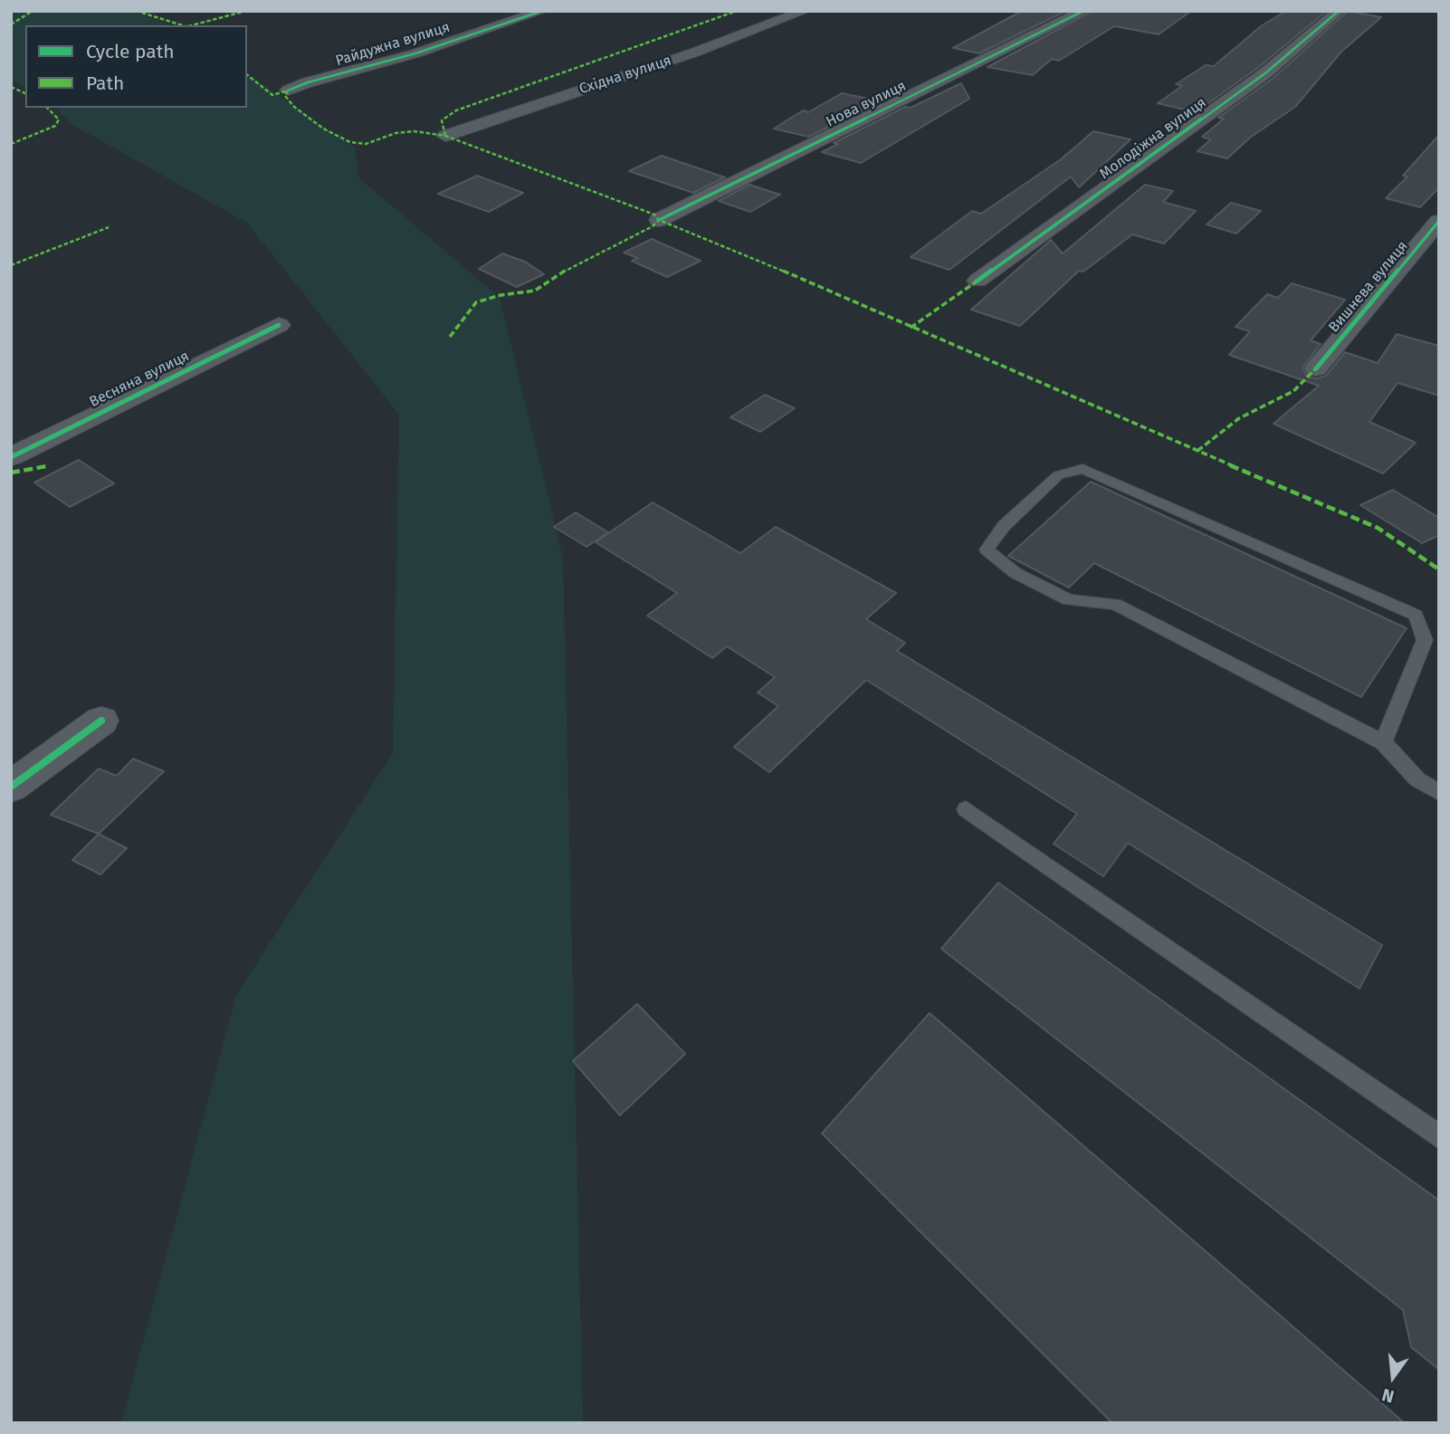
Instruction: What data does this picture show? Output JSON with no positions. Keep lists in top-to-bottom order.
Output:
{
  "streets": {
    "street": [
      "Райдужна вулиця",
      "Східна вулиця",
      "Нова вулиця",
      "Молодіжна вулиця",
      "Вишнева вулиця",
      "Весняна вулиця"
    ]
  },
  "legend": ["Cycle path", "Path"],
  "north": "bottom"
}
